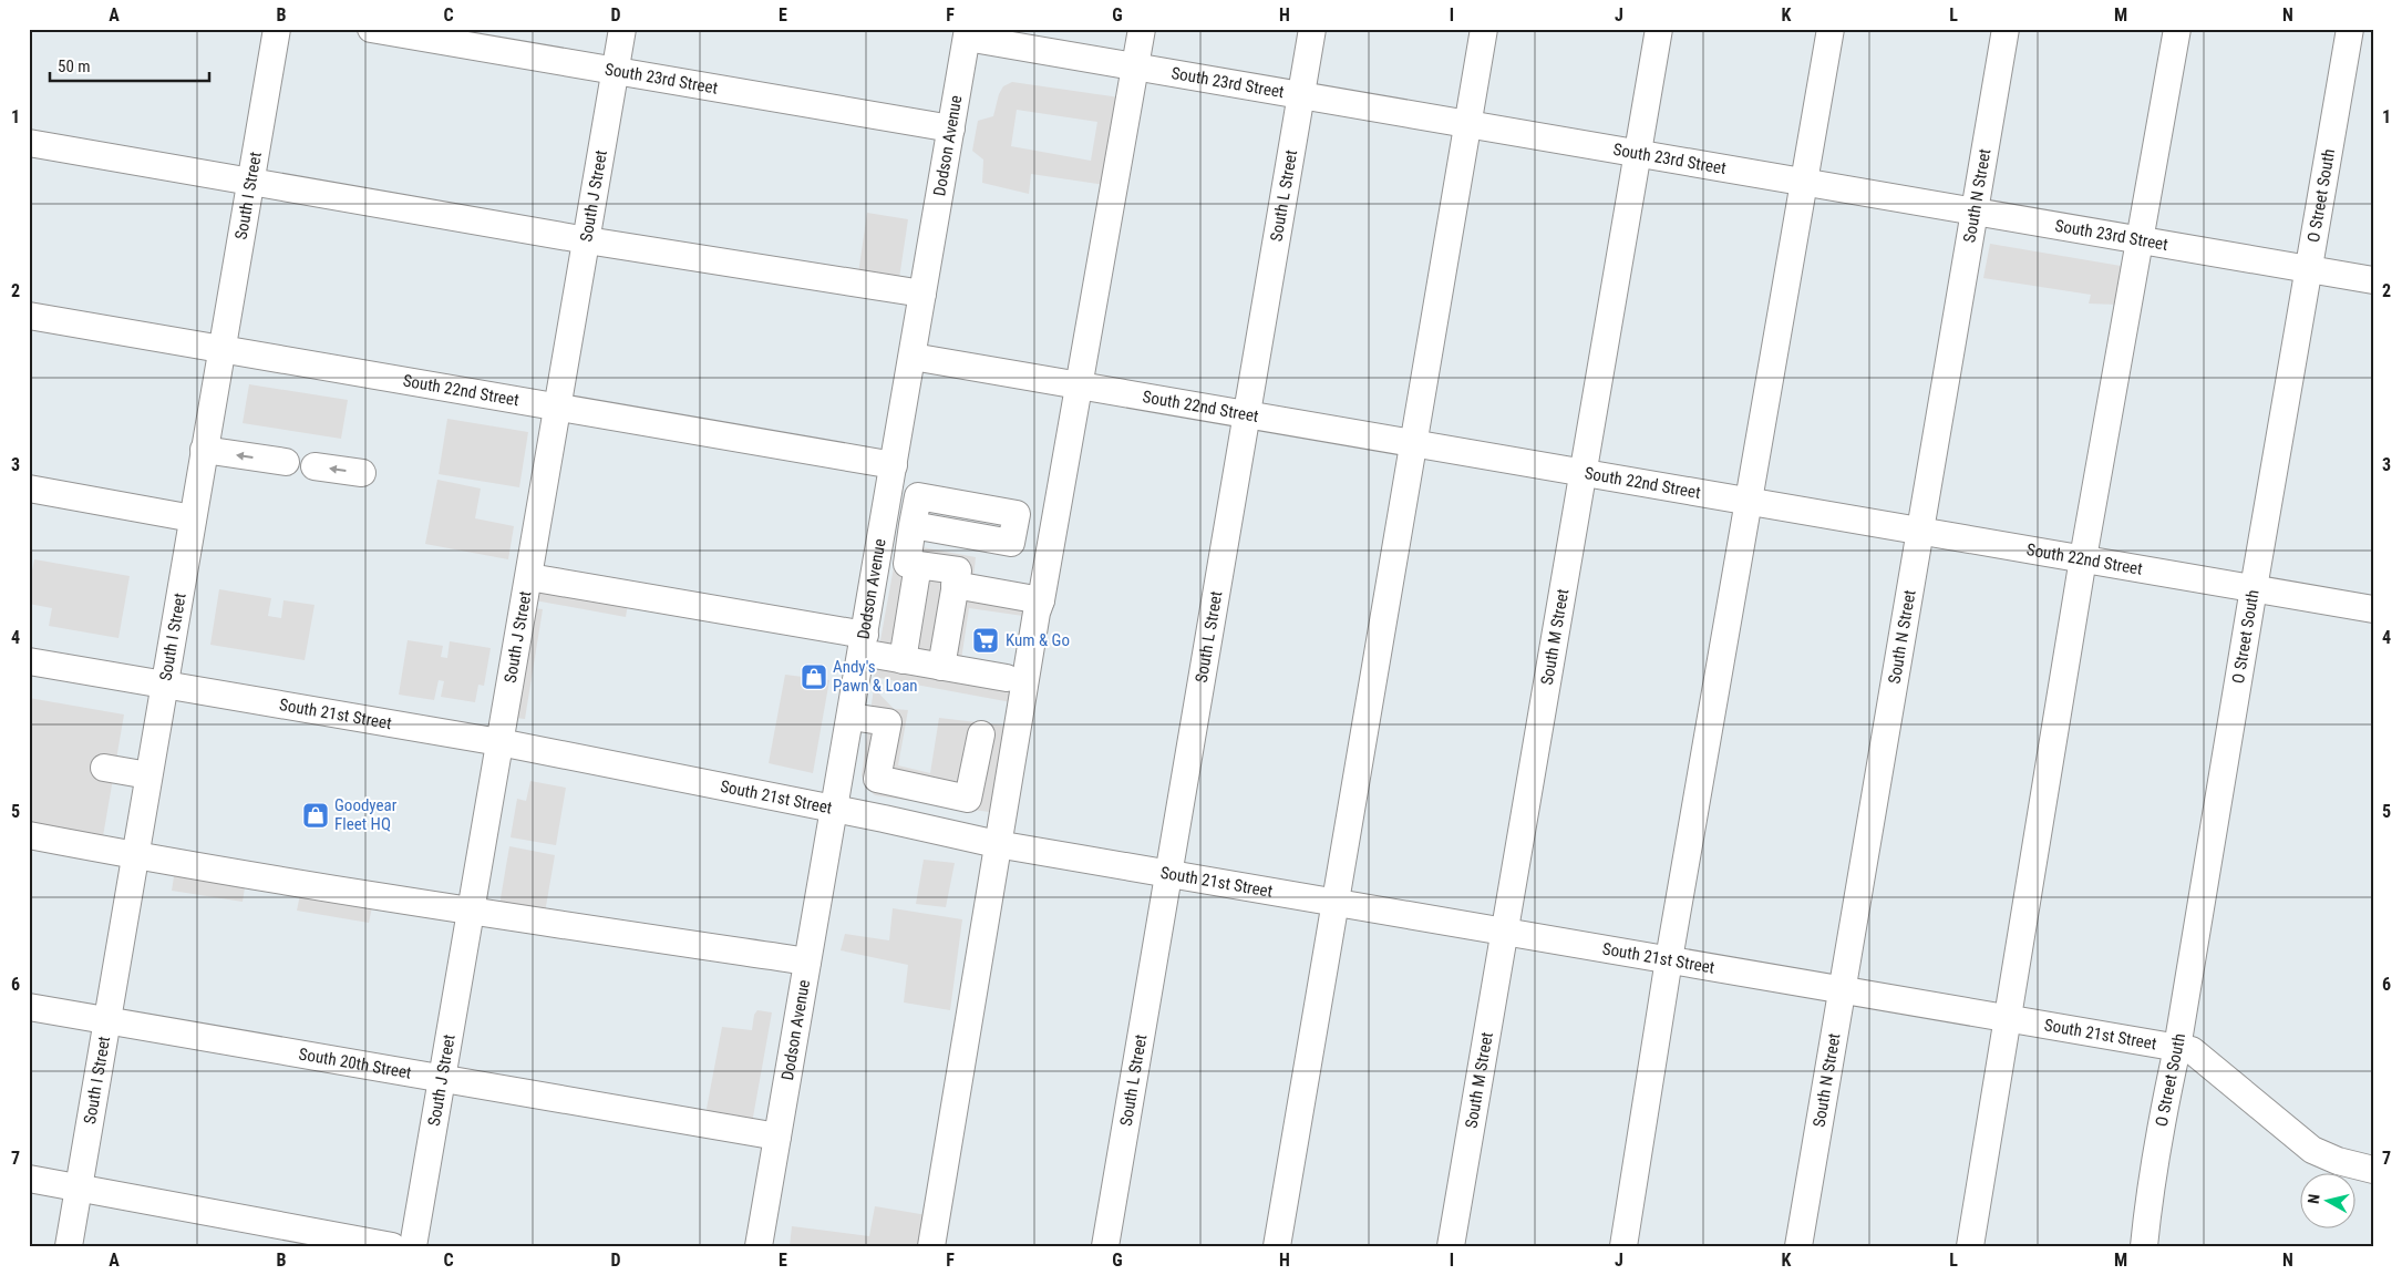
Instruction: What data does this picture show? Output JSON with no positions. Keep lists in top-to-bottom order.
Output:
{
  "streets": {
    "street": [
      "South 23rd Street",
      "Dodson Avenue",
      "South I Street",
      "South J Street",
      "South L Street",
      "South N Street",
      "O Street South",
      "South 22nd Street",
      "South M Street",
      "South 21st Street",
      "South 20th Street"
    ]
  },
  "crossings": [
    ["South 23rd Street", "Dodson Avenue"],
    ["South 23rd Street", "South J Street"],
    ["South 23rd Street", "South L Street"],
    ["South 23rd Street", "South N Street"],
    ["South 23rd Street", "O Street South"],
    ["South 23rd Street", "South M Street"],
    ["Dodson Avenue", "South 22nd Street"],
    ["Dodson Avenue", "South 21st Street"],
    ["Dodson Avenue", "South 20th Street"],
    ["South I Street", "South 22nd Street"],
    ["South I Street", "South 21st Street"],
    ["South I Street", "South 20th Street"],
    ["South J Street", "South 22nd Street"],
    ["South J Street", "South 21st Street"],
    ["South J Street", "South 20th Street"],
    ["South L Street", "South 22nd Street"],
    ["South L Street", "South 21st Street"],
    ["South N Street", "South 22nd Street"],
    ["South N Street", "South 21st Street"],
    ["O Street South", "South 22nd Street"],
    ["O Street South", "South 21st Street"],
    ["South 22nd Street", "South M Street"],
    ["South M Street", "South 21st Street"]
  ],
  "places": {
    "supermarket": ["Kum & Go"],
    "shop": ["Andy's Pawn & Loan", "Goodyear Fleet HQ"]
  },
  "scale_bar": "50 m",
  "north": "left",
  "grid": {
    "columns": [
      "A",
      "B",
      "C",
      "D",
      "E",
      "F",
      "G",
      "H",
      "I",
      "J",
      "K",
      "L",
      "M",
      "N"
    ],
    "rows": [
      "1",
      "2",
      "3",
      "4",
      "5",
      "6",
      "7"
    ]
  }
}
